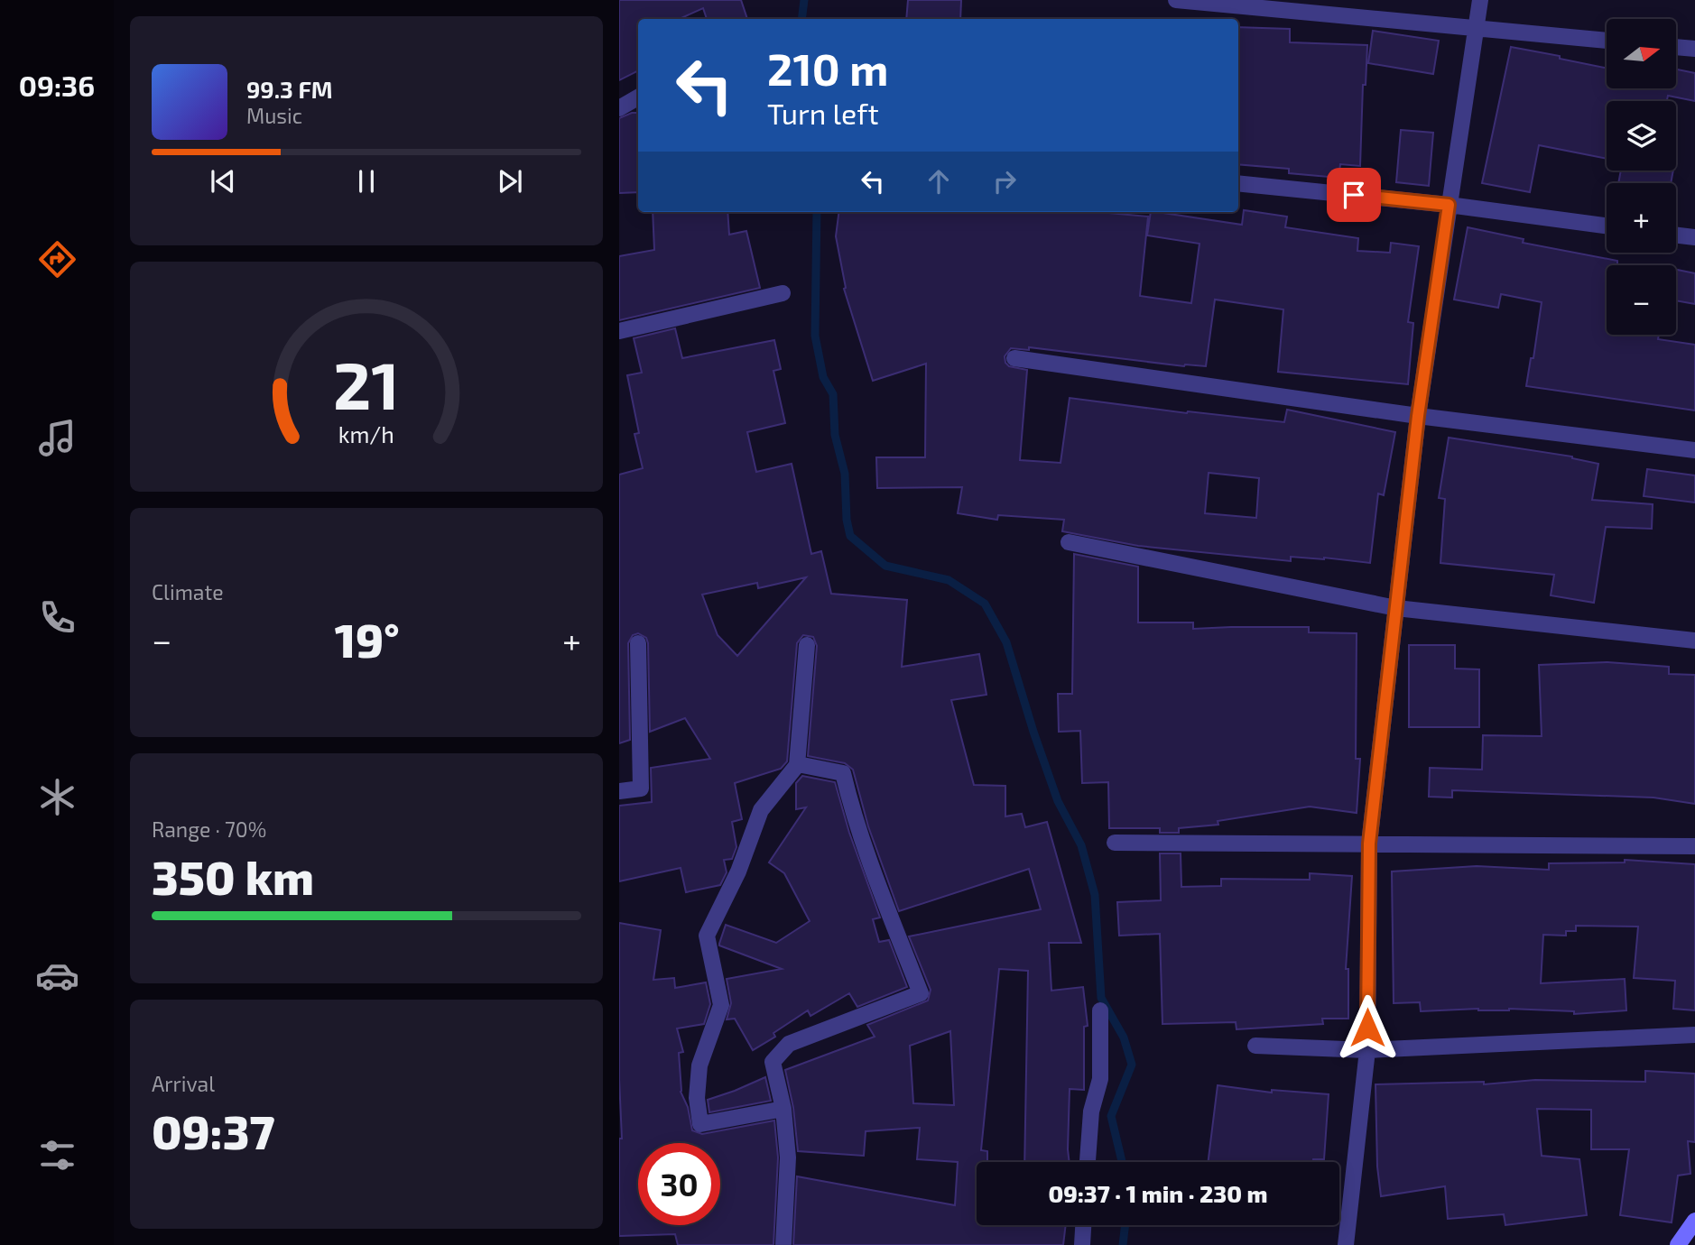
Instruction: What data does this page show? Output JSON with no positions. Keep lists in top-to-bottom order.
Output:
{
  "north": "right",
  "page": {
    "tabs": "09:36",
    "map_buttons": ["+", "−"],
    "turn": ["210 m", "Turn left"],
    "song": ["99.3 FM", "Music"],
    "tile": [
      "Climate",
      ["Range · 70%", "350 km"],
      ["Arrival", "09:37"]
    ],
    "heat": ["−", "19°", "+"],
    "limit": "30",
    "trip": "09:37 · 1 min · 230 m",
    "gauge": ["21", "km/h"]
  }
}
